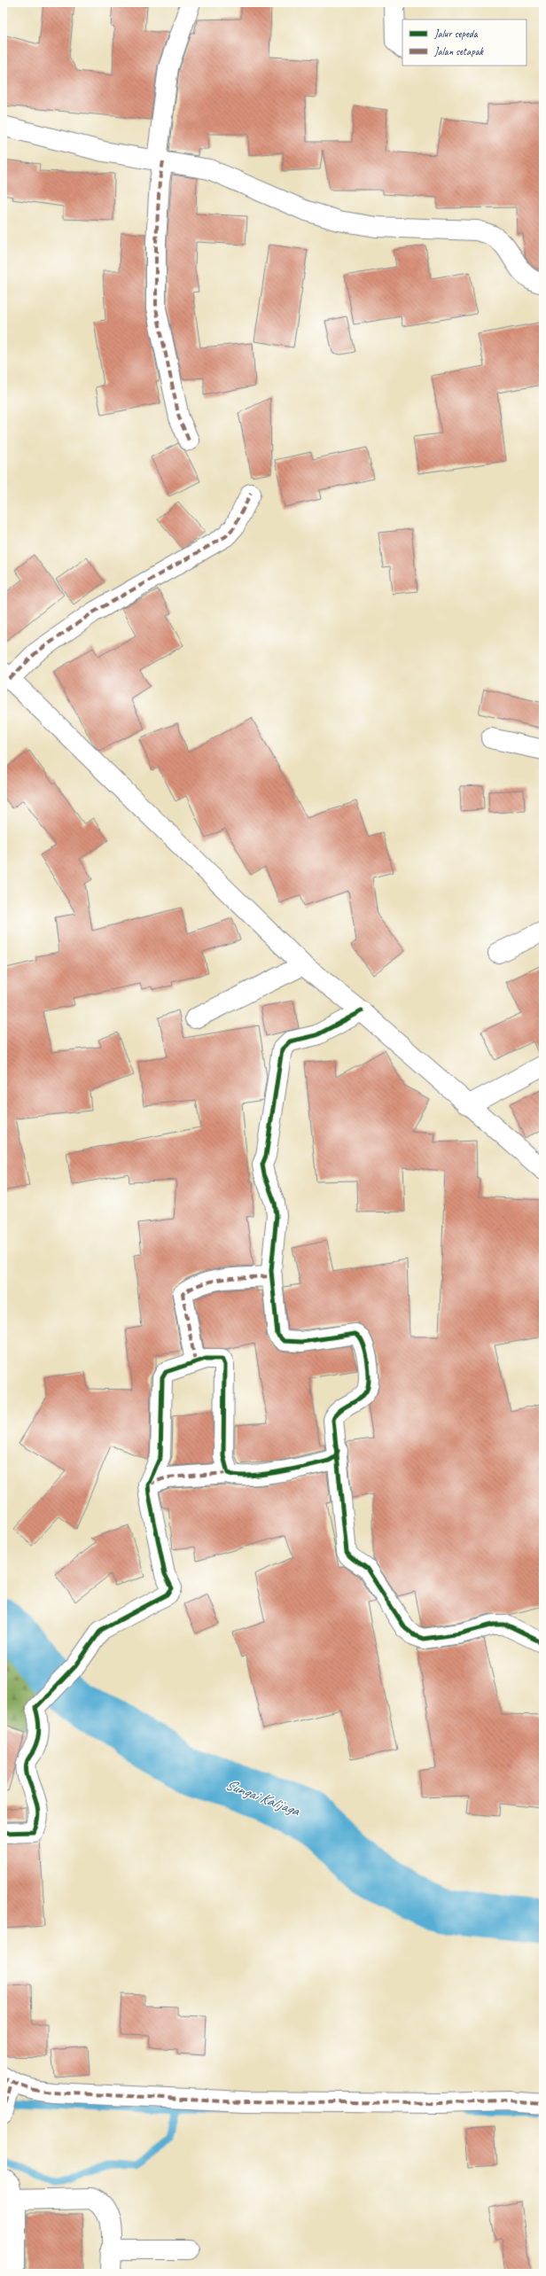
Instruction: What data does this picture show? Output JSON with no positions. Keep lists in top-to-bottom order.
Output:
{
  "water": ["Sungai Kalijaga"],
  "legend": ["Jalur sepeda", "Jalan setapak"]
}
